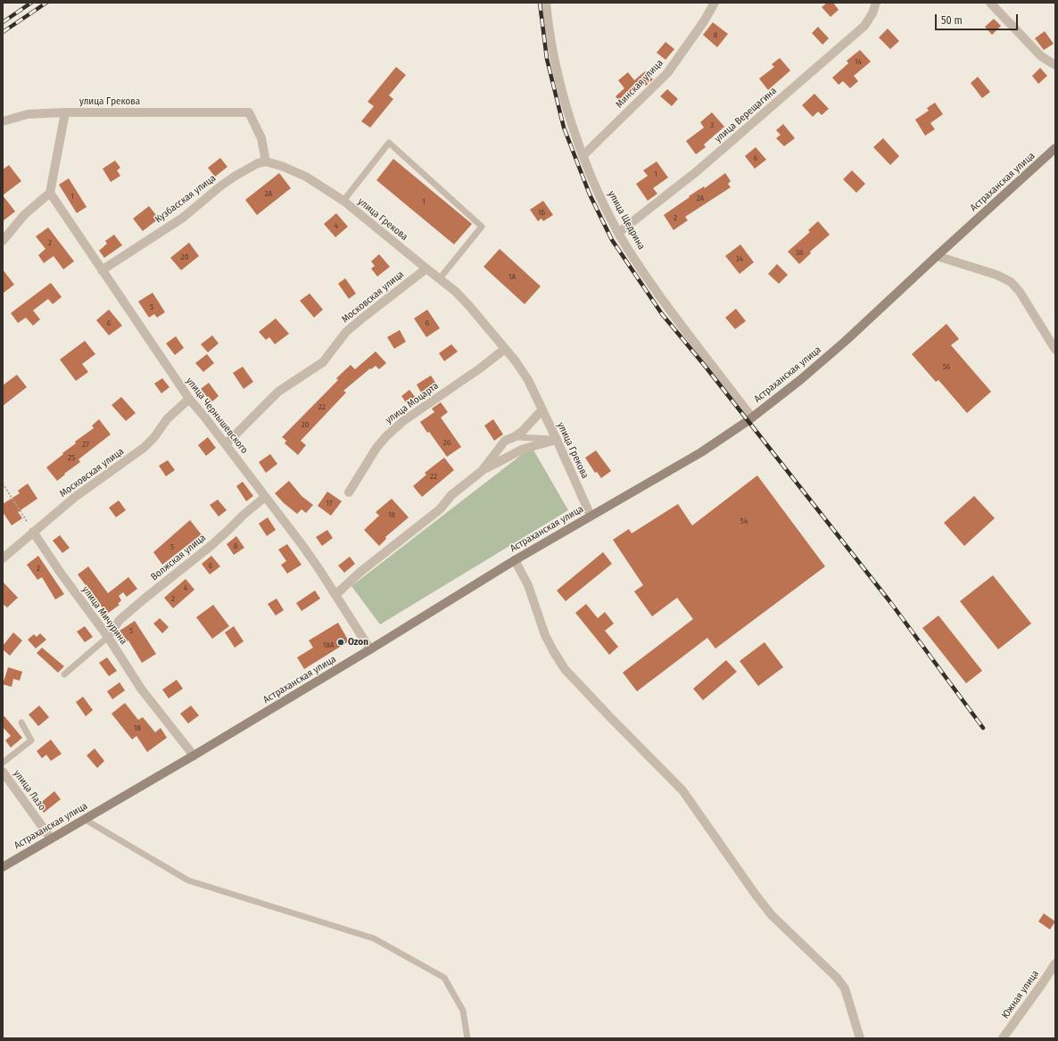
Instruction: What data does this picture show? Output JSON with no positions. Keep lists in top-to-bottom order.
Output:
{
  "streets": {
    "main road": ["Астраханская улица"],
    "street": [
      "Минская улица",
      "улица Грекова",
      "улица Верещагина",
      "Кузбасская улица",
      "улица Щедрина",
      "Московская улица",
      "улица Моцарта",
      "улица Чернышевского",
      "Волжская улица",
      "улица Мичурина",
      "улица Лазо",
      "Южная улица"
    ]
  },
  "crossings": [
    ["Минская улица", "улица Щедрина"],
    ["улица Грекова", "Астраханская улица"],
    ["улица Грекова", "Кузбасская улица"],
    ["улица Грекова", "Московская улица"],
    ["улица Грекова", "улица Моцарта"],
    ["улица Верещагина", "улица Щедрина"],
    ["Астраханская улица", "улица Щедрина"],
    ["Астраханская улица", "улица Чернышевского"],
    ["Астраханская улица", "улица Мичурина"],
    ["Астраханская улица", "улица Лазо"],
    ["Кузбасская улица", "улица Чернышевского"],
    ["Московская улица", "улица Чернышевского"],
    ["Московская улица", "улица Мичурина"],
    ["улица Чернышевского", "Волжская улица"],
    ["Волжская улица", "улица Мичурина"]
  ],
  "places": ["Ozon"],
  "house_numbers": [
    "8",
    "14",
    "3",
    "6",
    "1",
    "2А",
    "1",
    "2А",
    "1",
    "1Б",
    "2",
    "4",
    "2",
    "38",
    "20",
    "34",
    "1А",
    "5",
    "6",
    "6",
    "56",
    "22",
    "20",
    "26",
    "27",
    "25",
    "22",
    "17",
    "18",
    "54",
    "8",
    "5",
    "6",
    "2",
    "4",
    "2",
    "5",
    "18А",
    "18"
  ],
  "scale_bar": "50 m"
}
